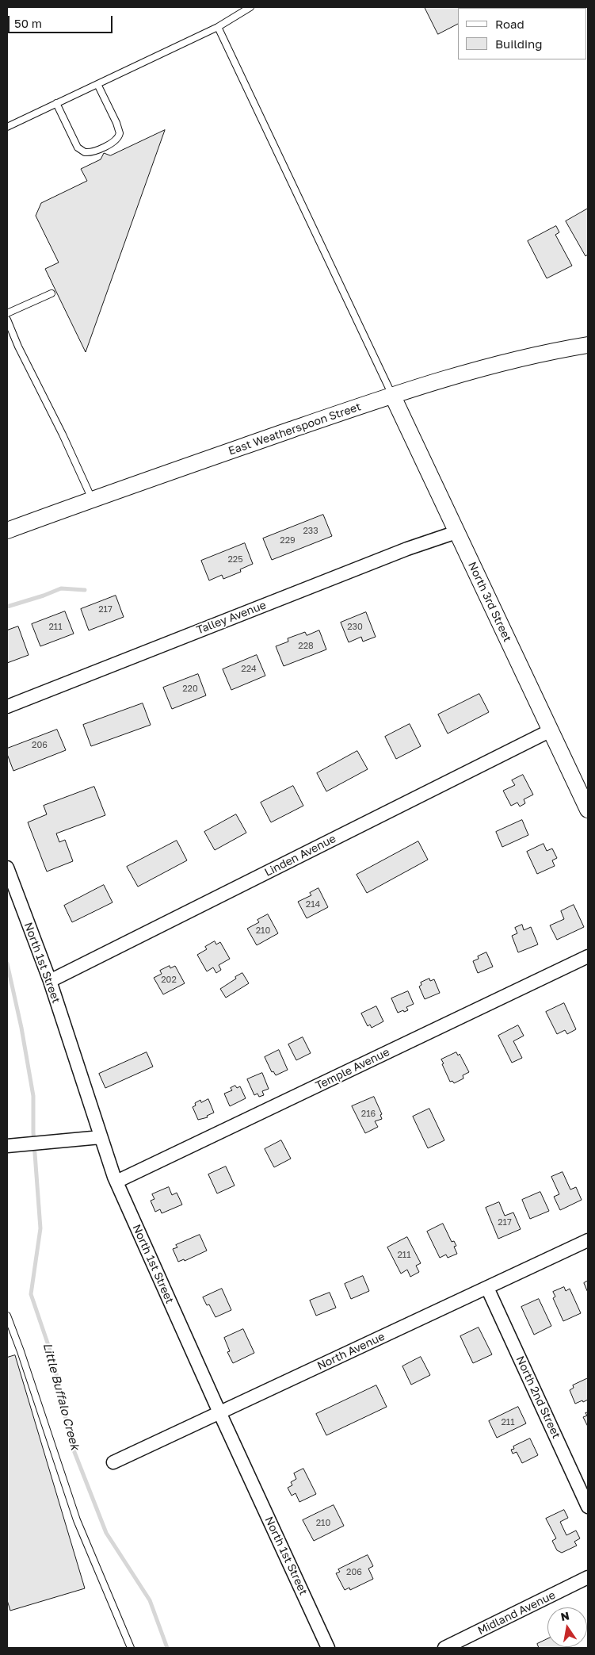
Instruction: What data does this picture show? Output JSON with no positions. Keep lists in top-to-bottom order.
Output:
{
  "streets": {
    "street": [
      "East Weatherspoon Street",
      "North 3rd Street",
      "Talley Avenue",
      "Linden Avenue",
      "North 1st Street",
      "Temple Avenue",
      "North Avenue",
      "North 2nd Street",
      "Midland Avenue"
    ]
  },
  "crossings": [
    ["East Weatherspoon Street", "North 3rd Street"],
    ["North 3rd Street", "Talley Avenue"],
    ["North 3rd Street", "Linden Avenue"],
    ["Linden Avenue", "North 1st Street"],
    ["North 1st Street", "Temple Avenue"],
    ["North 1st Street", "North Avenue"],
    ["North Avenue", "North 2nd Street"]
  ],
  "water": ["Little Buffalo Creek"],
  "house_numbers": [
    "233",
    "229",
    "225",
    "217",
    "211",
    "230",
    "228",
    "224",
    "220",
    "206",
    "214",
    "210",
    "202",
    "216",
    "217",
    "211",
    "211",
    "210",
    "206"
  ],
  "legend": ["Road", "Building"],
  "scale_bar": "50 m",
  "north": "top"
}
